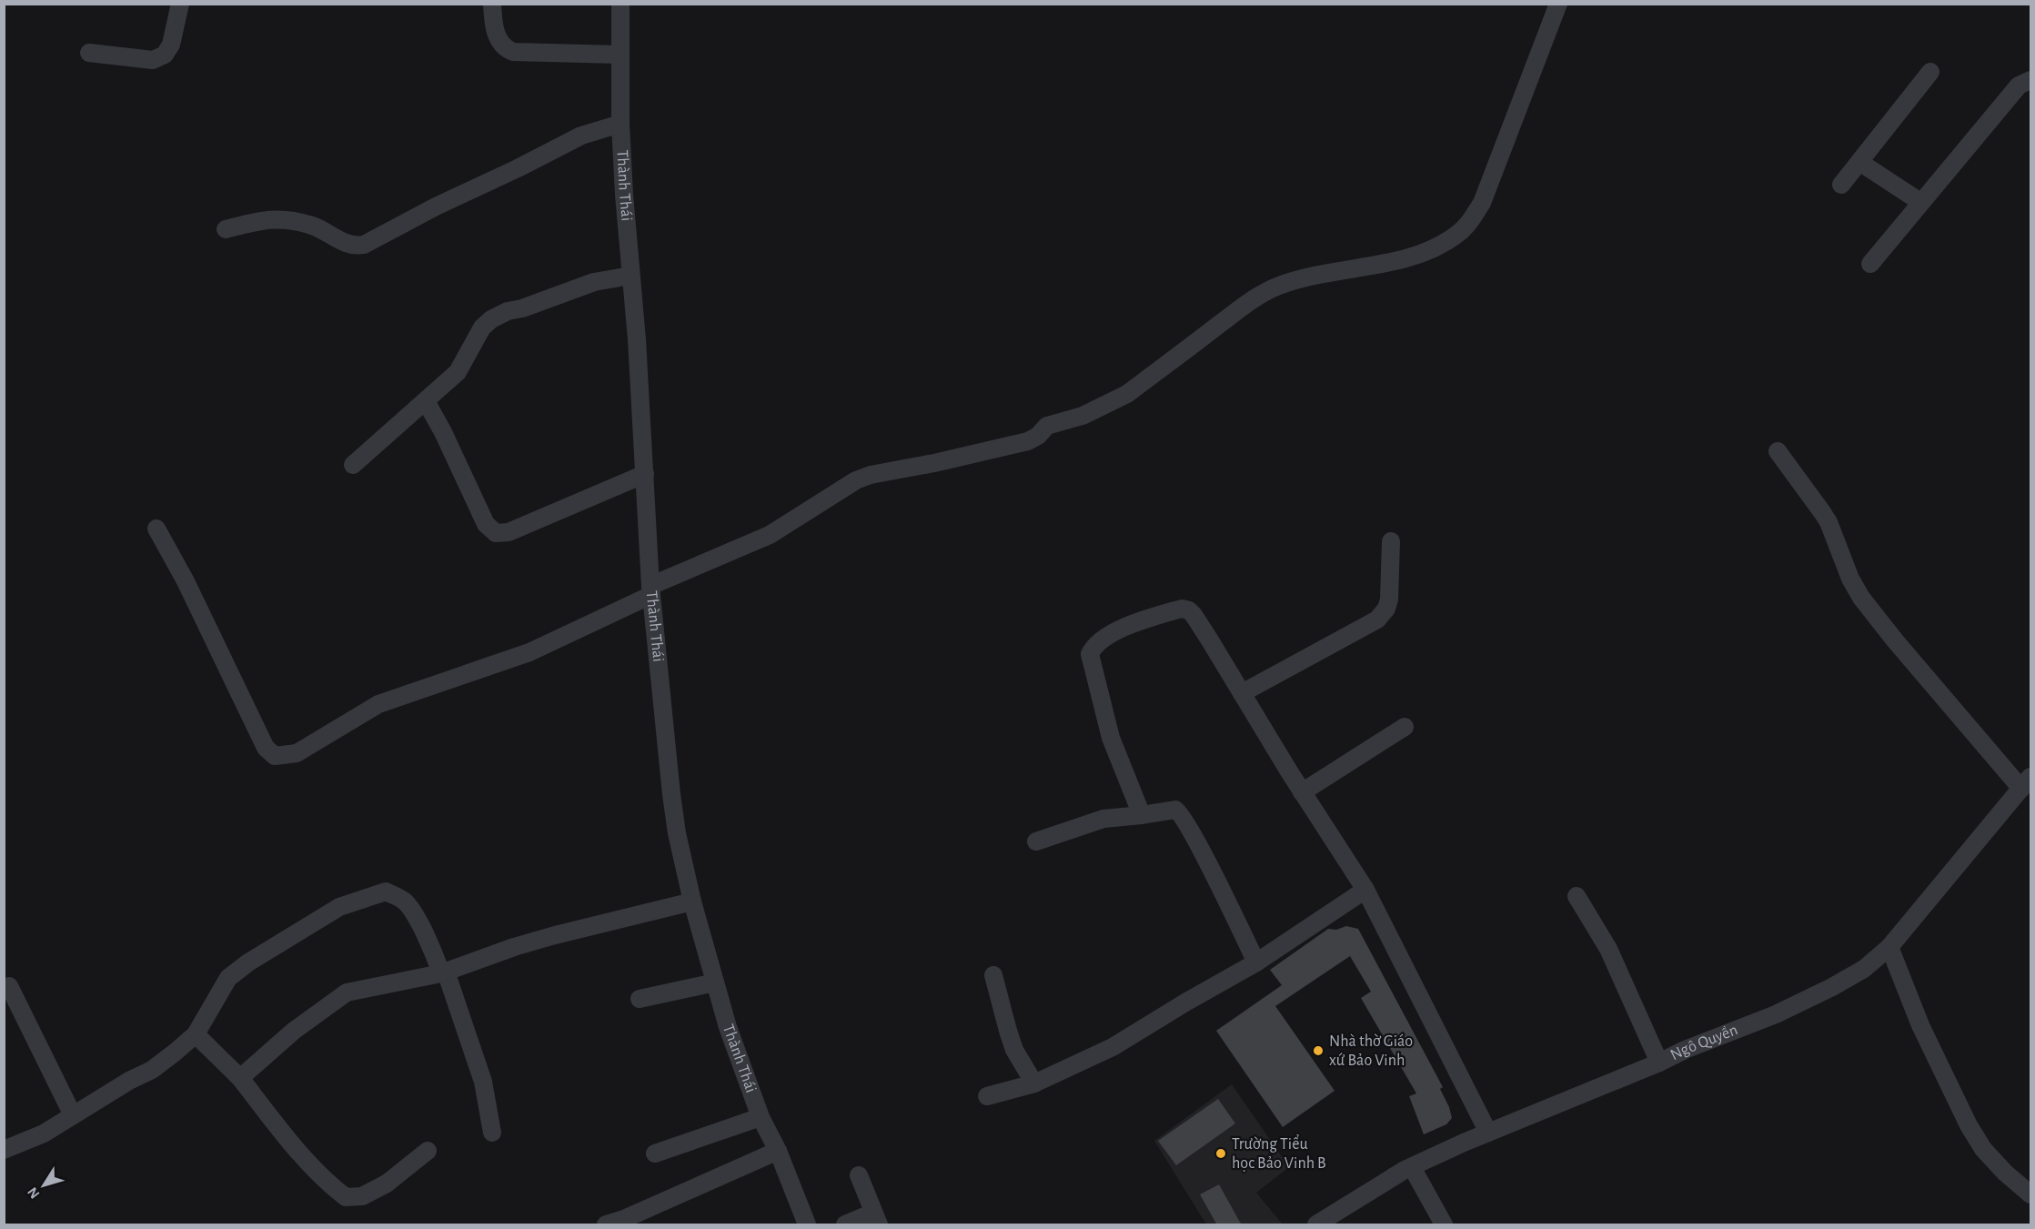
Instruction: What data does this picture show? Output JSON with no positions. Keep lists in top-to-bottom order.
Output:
{
  "streets": {
    "street": ["Thành Thái", "Ngô Quyền"]
  },
  "places": ["Nhà thờ Giáo xứ Bảo Vinh", "Trường Tiểu học Bảo Vinh B"],
  "north": "bottom left"
}
